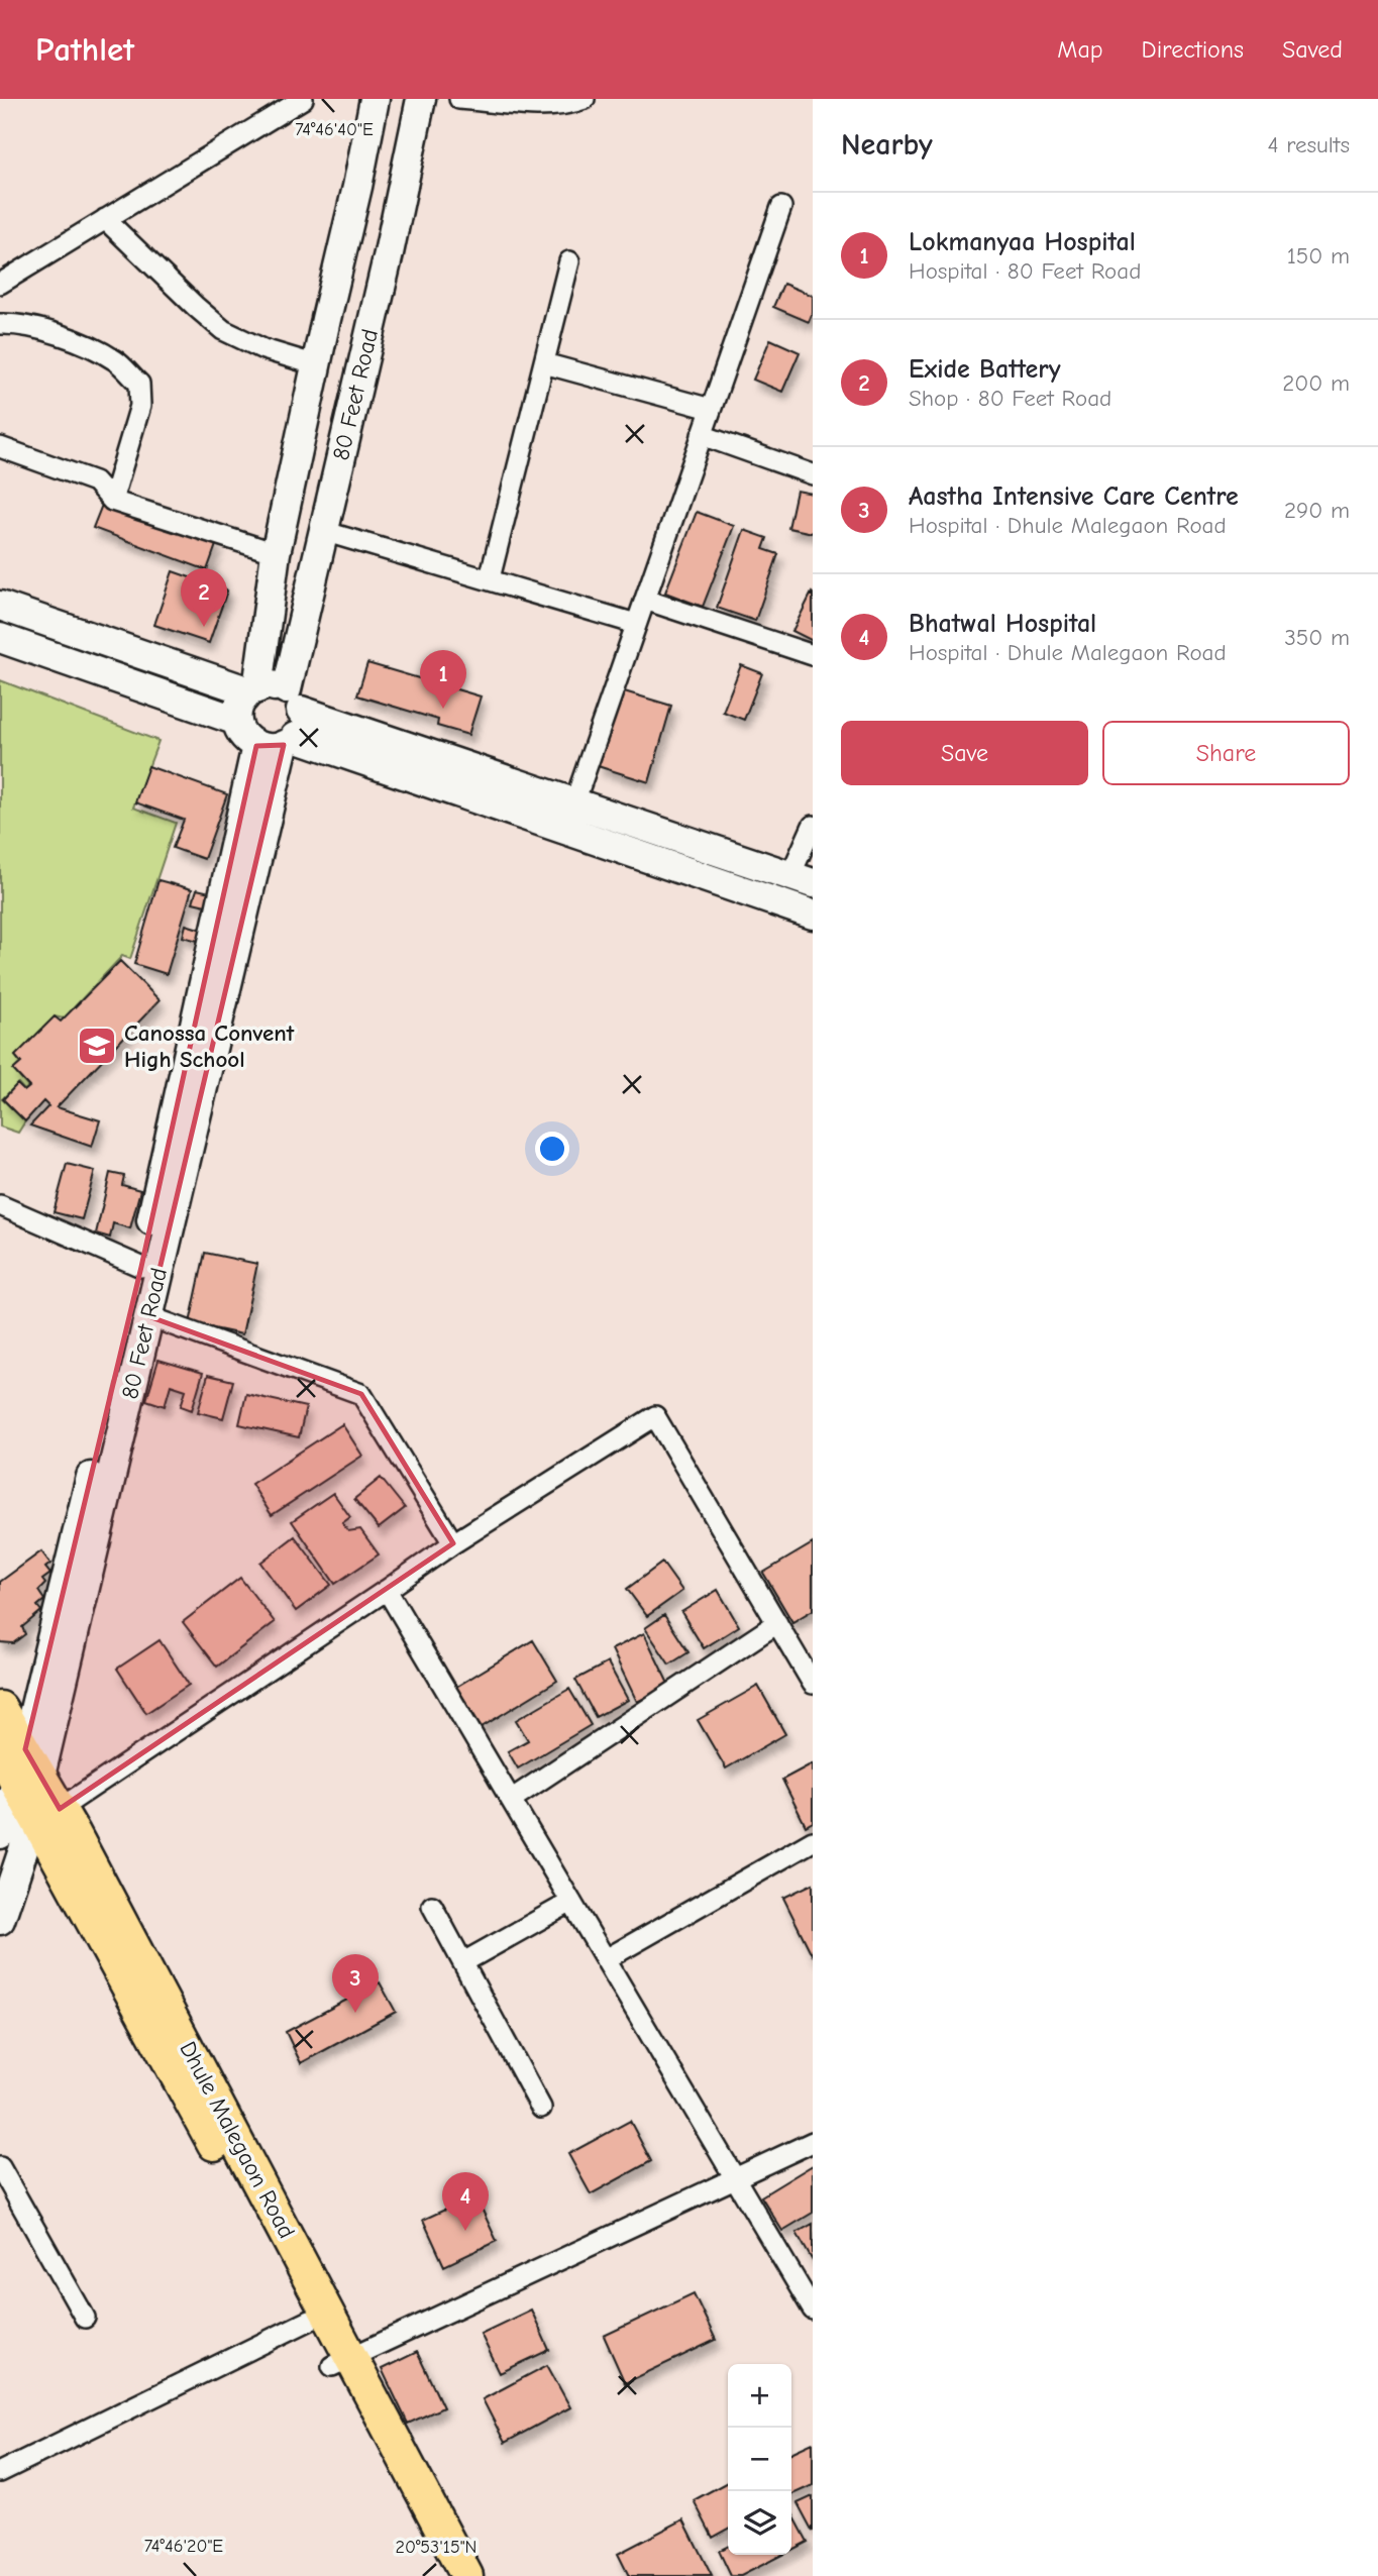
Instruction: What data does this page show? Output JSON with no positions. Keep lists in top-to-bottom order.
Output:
{
  "streets": {
    "main road": ["80 Feet Road", "Dhule Malegaon Road"]
  },
  "crossings": [
    ["80 Feet Road", "Dhule Malegaon Road"]
  ],
  "places": {
    "school or university": ["Canossa Convent High School"]
  },
  "page": {
    "header": "Pathlet",
    "nav": ["Map", "Directions", "Saved"],
    "heading": ["Nearby", "4 results"],
    "list": [
      {
        "mark": "1",
        "name": "Lokmanyaa Hospital",
        "note": "Hospital · 80 Feet Road",
        "value": "150 m"
      },
      {
        "mark": "2",
        "name": "Exide Battery",
        "note": "Shop · 80 Feet Road",
        "value": "200 m"
      },
      {
        "mark": "3",
        "name": "Aastha Intensive Care Centre",
        "note": "Hospital · Dhule Malegaon Road",
        "value": "290 m"
      },
      {
        "mark": "4",
        "name": "Bhatwal Hospital",
        "note": "Hospital · Dhule Malegaon Road",
        "value": "350 m"
      }
    ],
    "pins": [
      "2",
      "1",
      "3",
      "4"
    ],
    "buttons": ["Save", "Share"],
    "map_buttons": ["+", "−"]
  },
  "coordinates": ["74°46'40\"E", "74°46'20\"E", "20°53'15\"N"]
}
